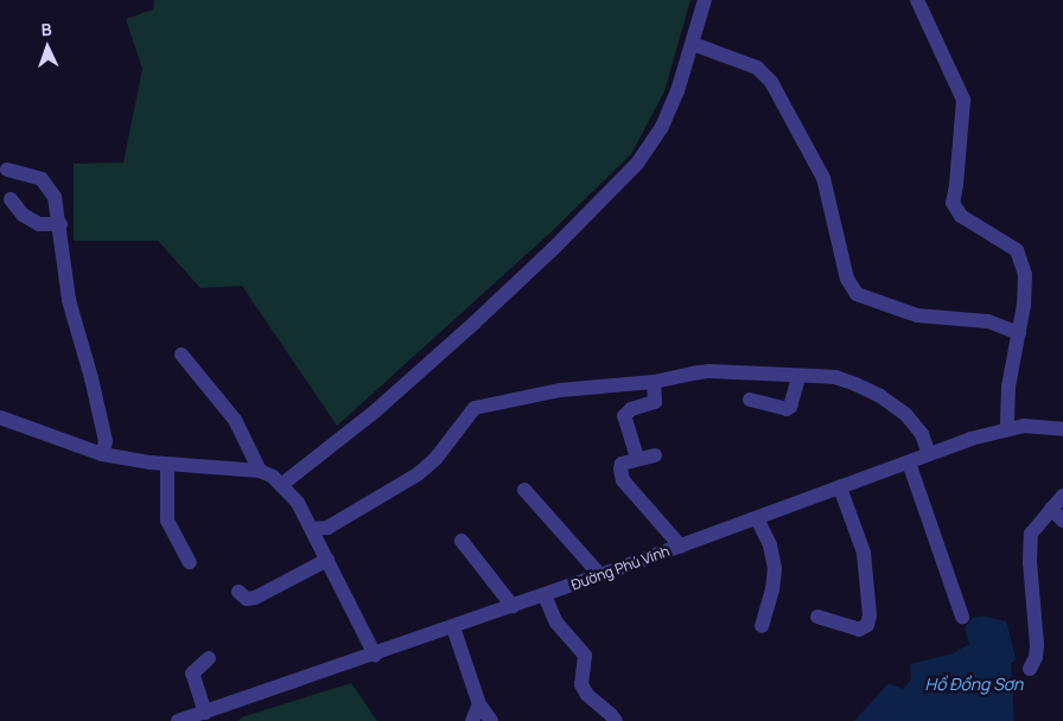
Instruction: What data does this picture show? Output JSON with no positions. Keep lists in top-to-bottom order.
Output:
{
  "streets": {
    "street": ["Đường Phú Vinh"]
  },
  "water": ["Hồ Đồng Sơn"],
  "north": "top"
}
